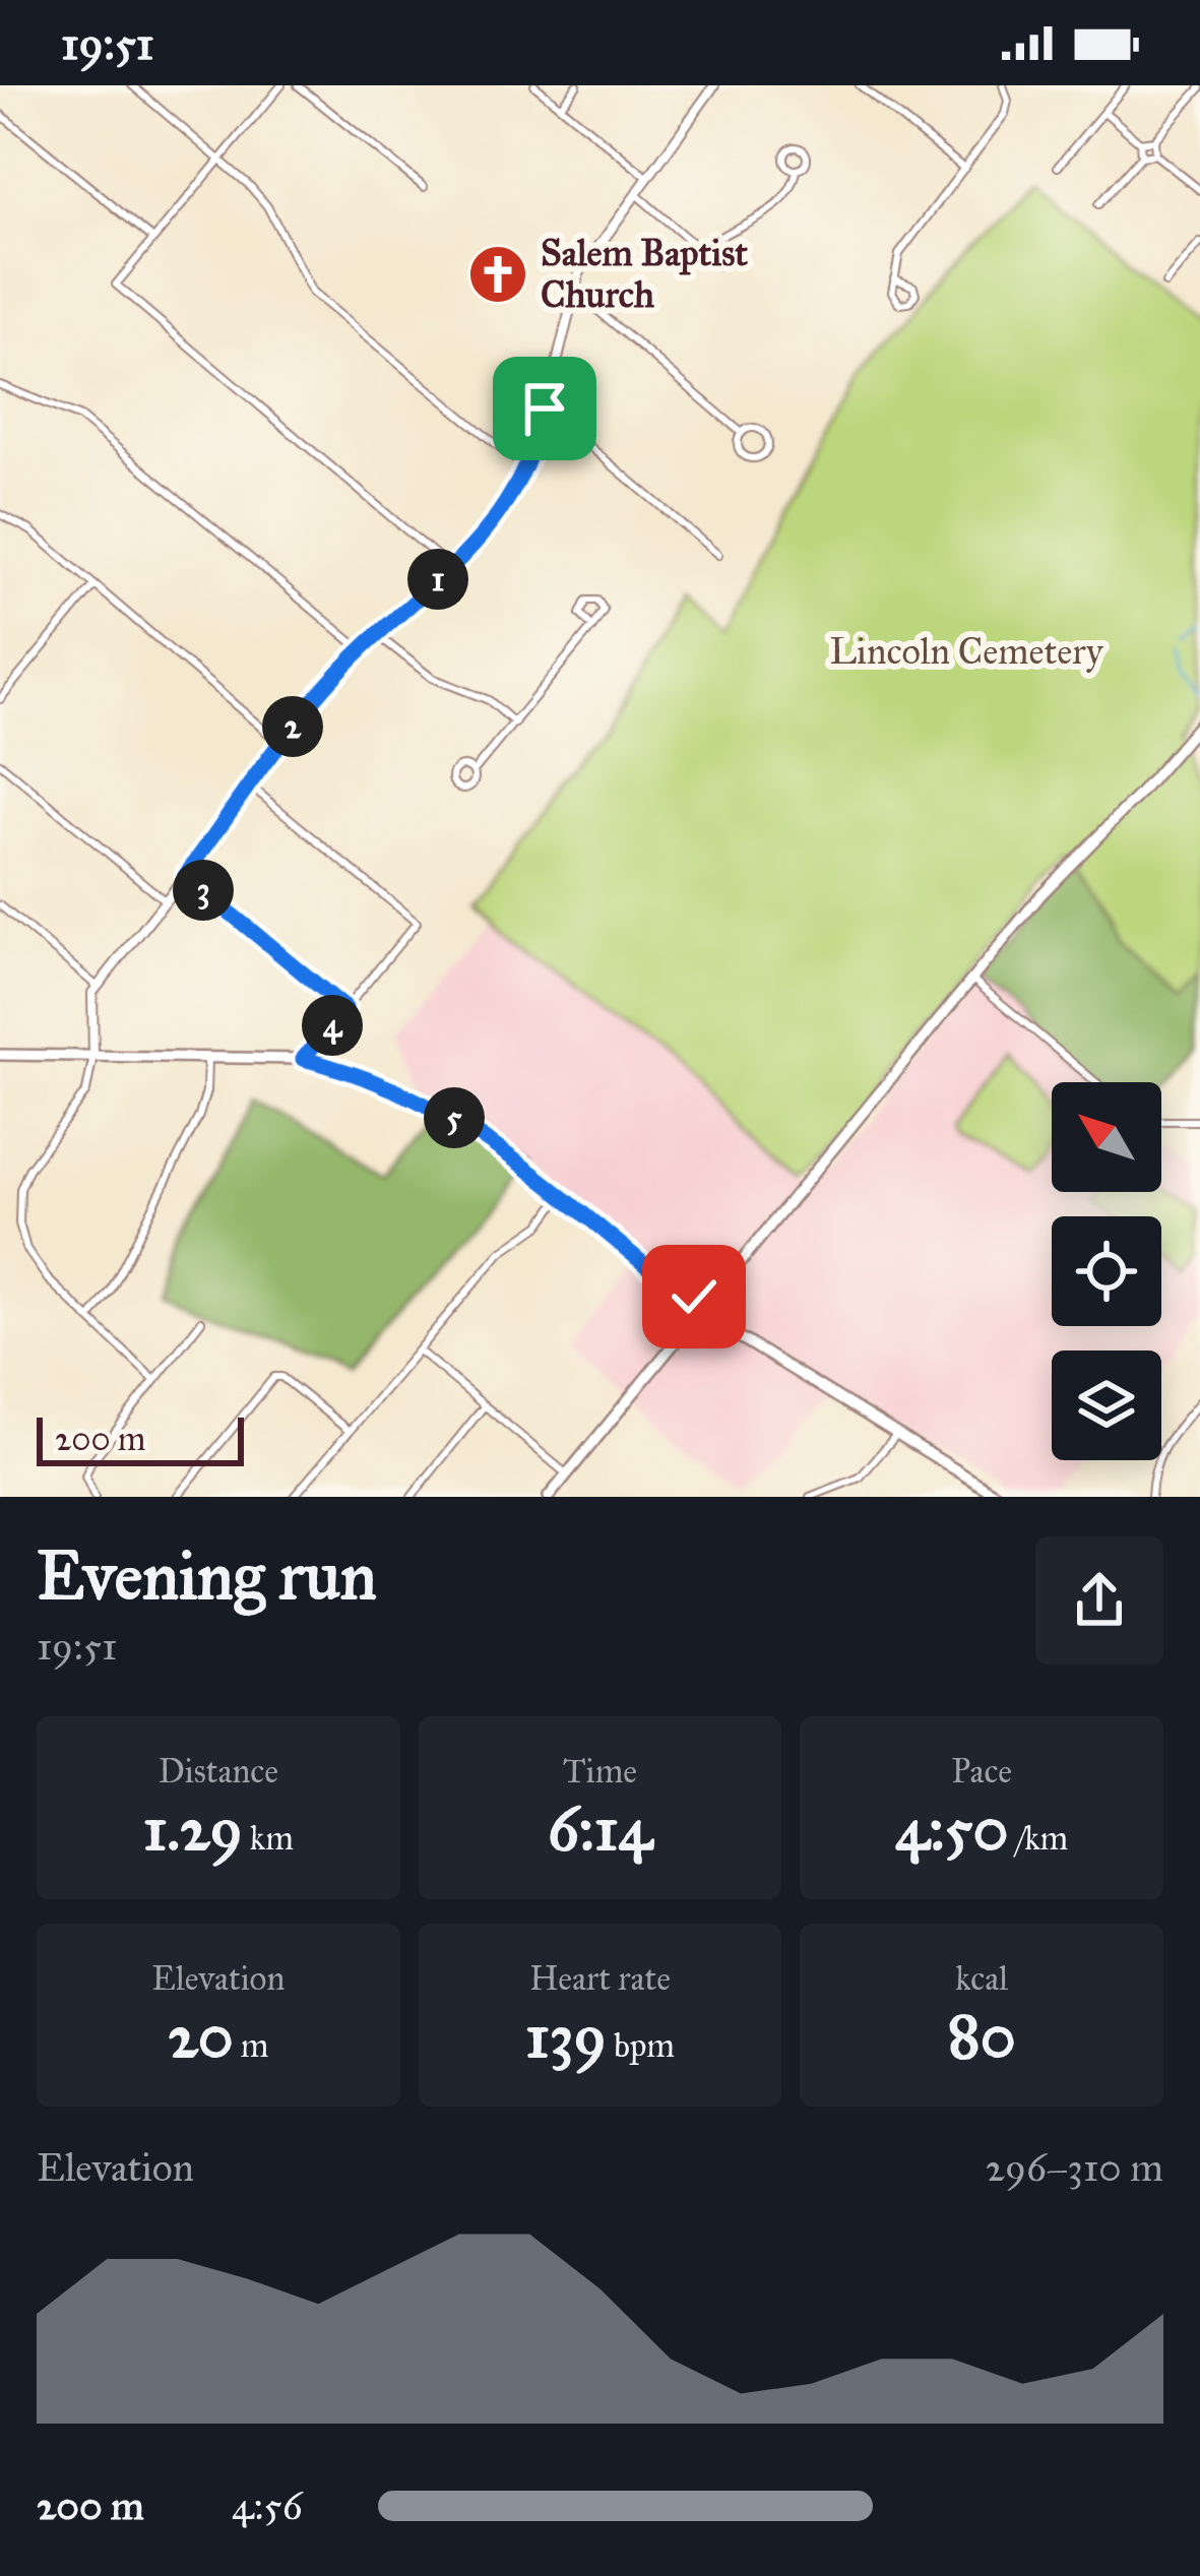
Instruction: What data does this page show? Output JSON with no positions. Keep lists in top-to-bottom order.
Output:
{
  "parks": ["Lincoln Cemetery"],
  "places": {
    "church": ["Salem Baptist Church"]
  },
  "scale_bar": "200 m",
  "north": "top left",
  "page": {
    "status": "19:51",
    "pins": [
      "1",
      "2",
      "3",
      "4",
      "5"
    ],
    "scale": "200 m",
    "heading": ["Evening run", "19:51"],
    "stats": [
      ["Distance", "1.29 km"],
      ["Time", "6:14"],
      ["Pace", "4:50 /km"],
      ["Elevation", "20 m"],
      ["Heart rate", "139 bpm"],
      ["kcal", "80"]
    ],
    "chart": ["Elevation", "296–310 m"],
    "list": [
      {
        "name": "200 m",
        "note": "4:56"
      }
    ]
  }
}
